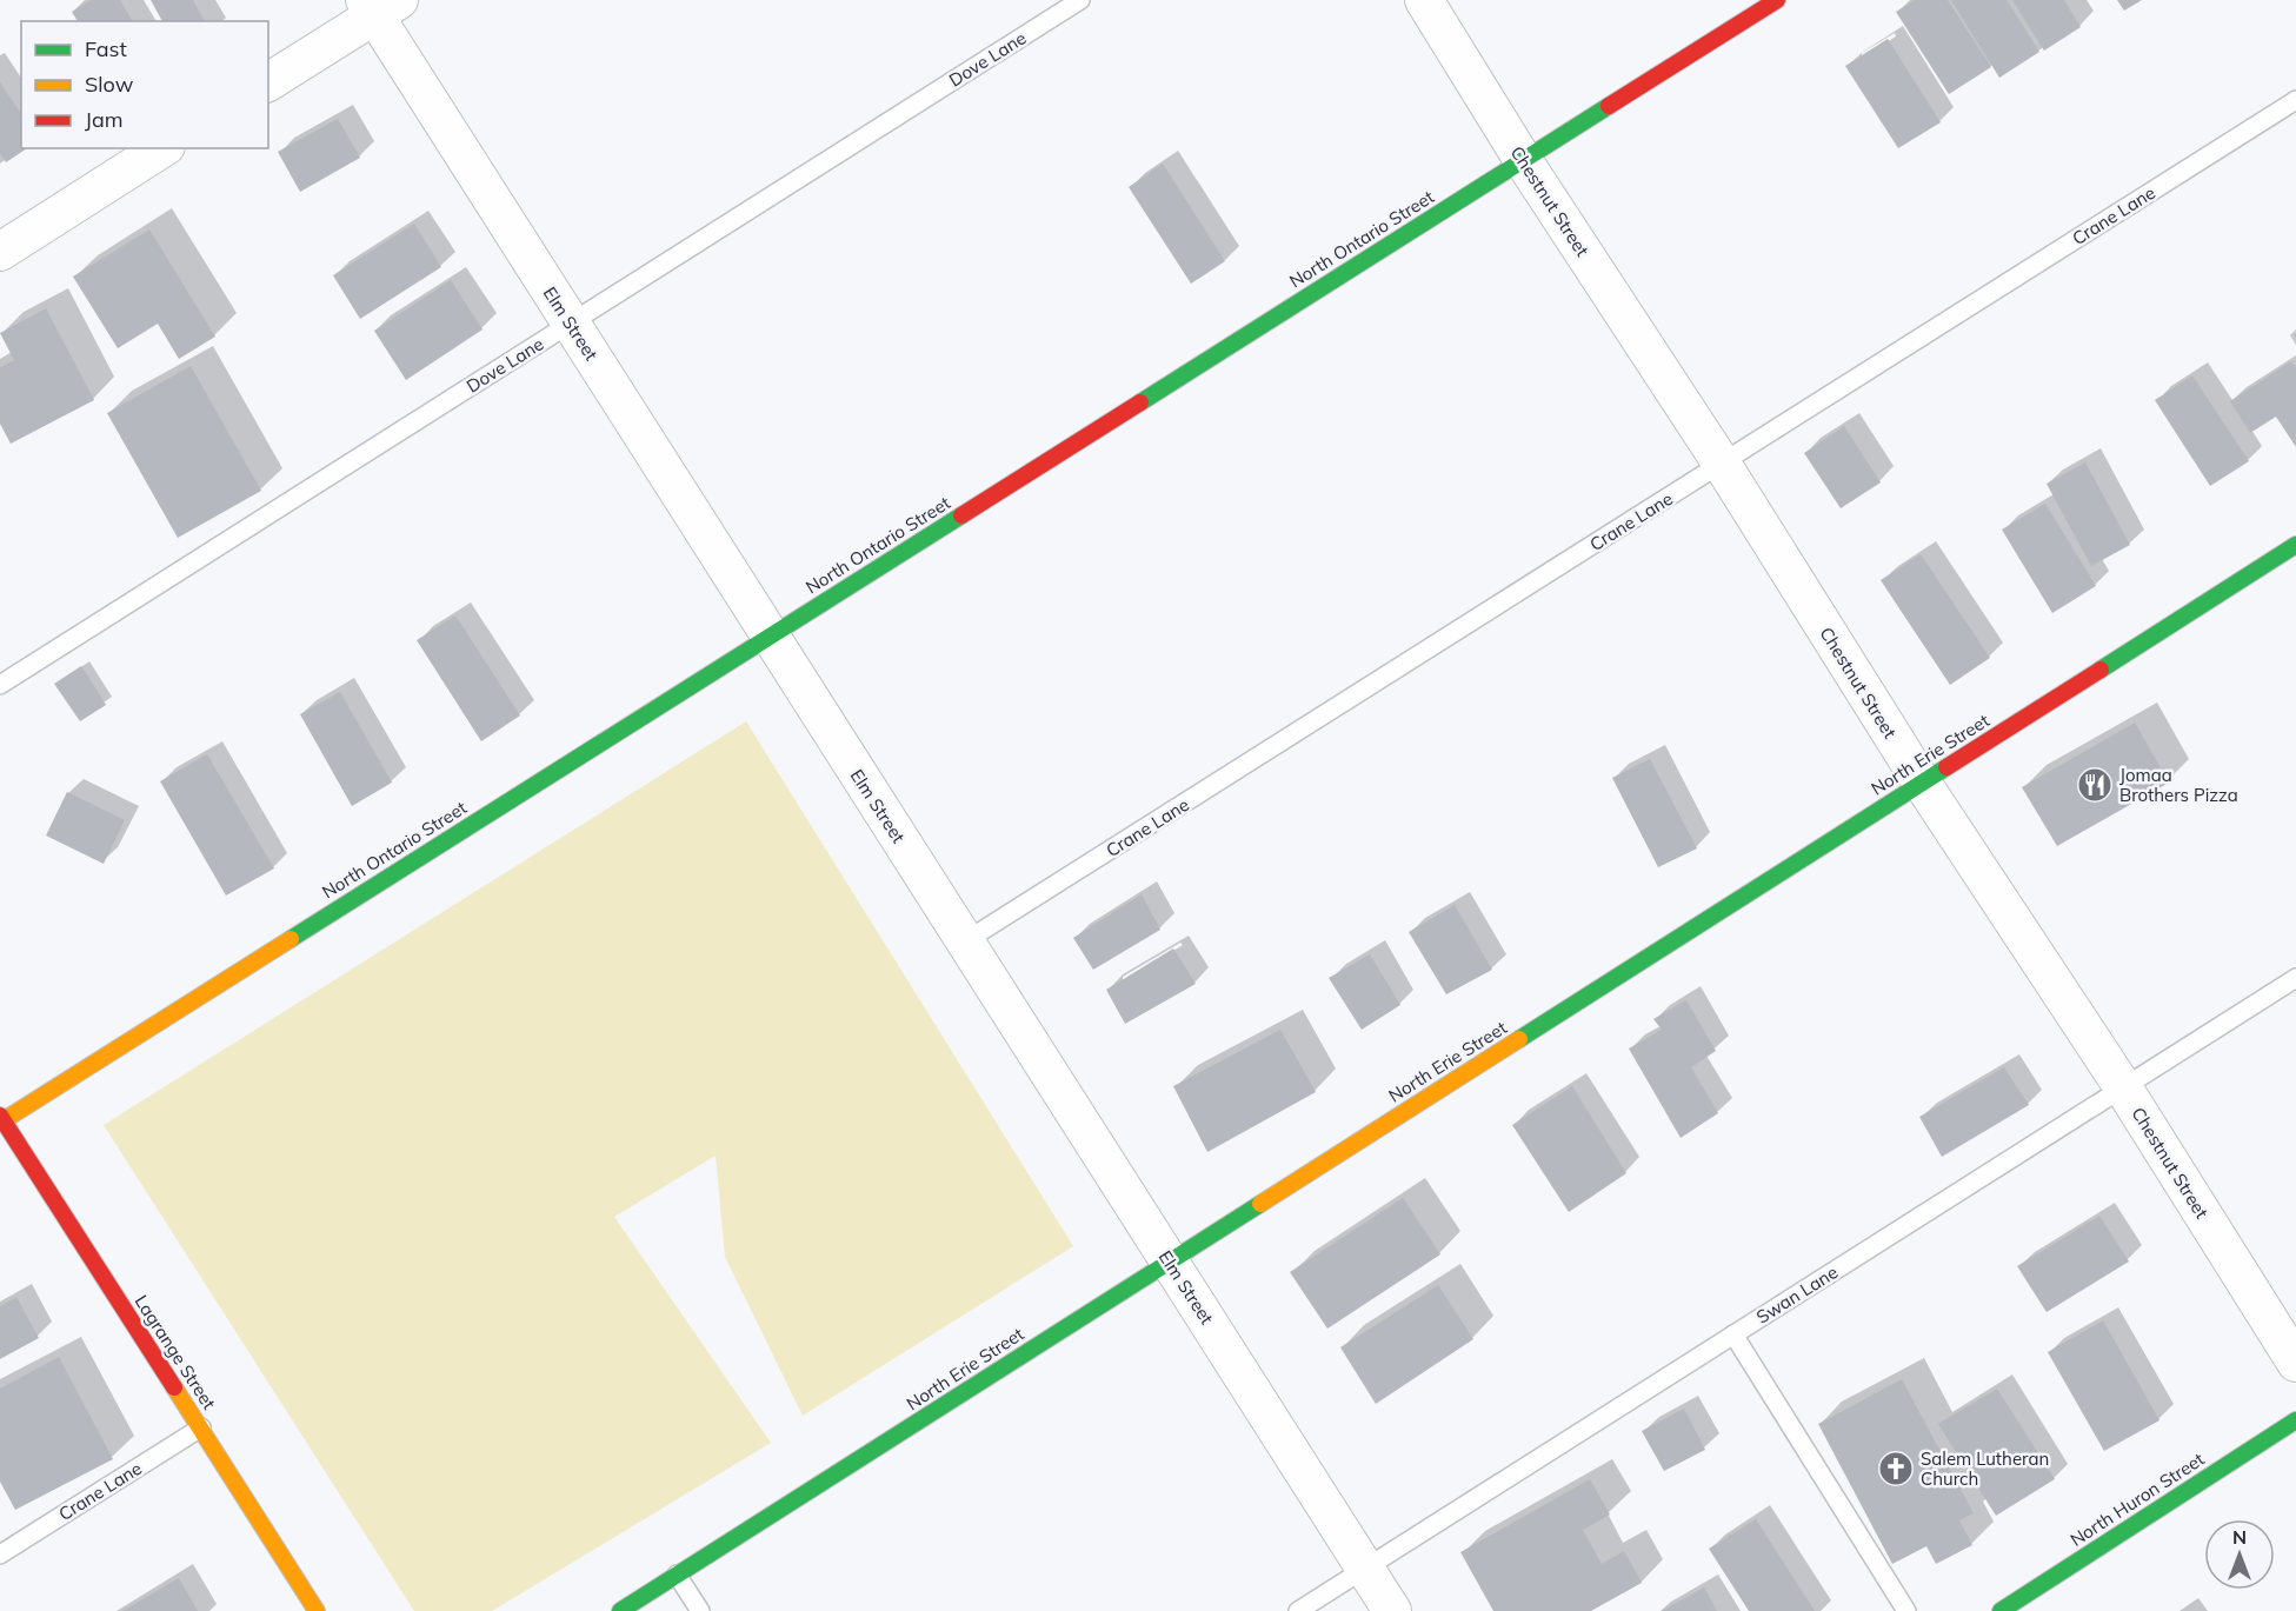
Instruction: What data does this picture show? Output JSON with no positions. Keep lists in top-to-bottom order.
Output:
{
  "streets": {
    "street": [
      "Chestnut Street",
      "North Ontario Street",
      "Elm Street",
      "North Erie Street",
      "Lagrange Street",
      "North Huron Street"
    ],
    "lane": ["Dove Lane", "Crane Lane", "Swan Lane"]
  },
  "crossings": [
    ["Dove Lane", "Elm Street"],
    ["Chestnut Street", "Crane Lane"],
    ["Chestnut Street", "North Ontario Street"],
    ["Chestnut Street", "North Erie Street"],
    ["Chestnut Street", "Swan Lane"],
    ["Crane Lane", "Elm Street"],
    ["Crane Lane", "Lagrange Street"],
    ["North Ontario Street", "Elm Street"],
    ["North Ontario Street", "Lagrange Street"],
    ["Elm Street", "North Erie Street"],
    ["Elm Street", "Swan Lane"]
  ],
  "places": {
    "restaurant": ["Jomaa Brothers Pizza"],
    "church": ["Salem Lutheran Church"]
  },
  "legend": ["Fast", "Slow", "Jam"],
  "north": "top"
}
